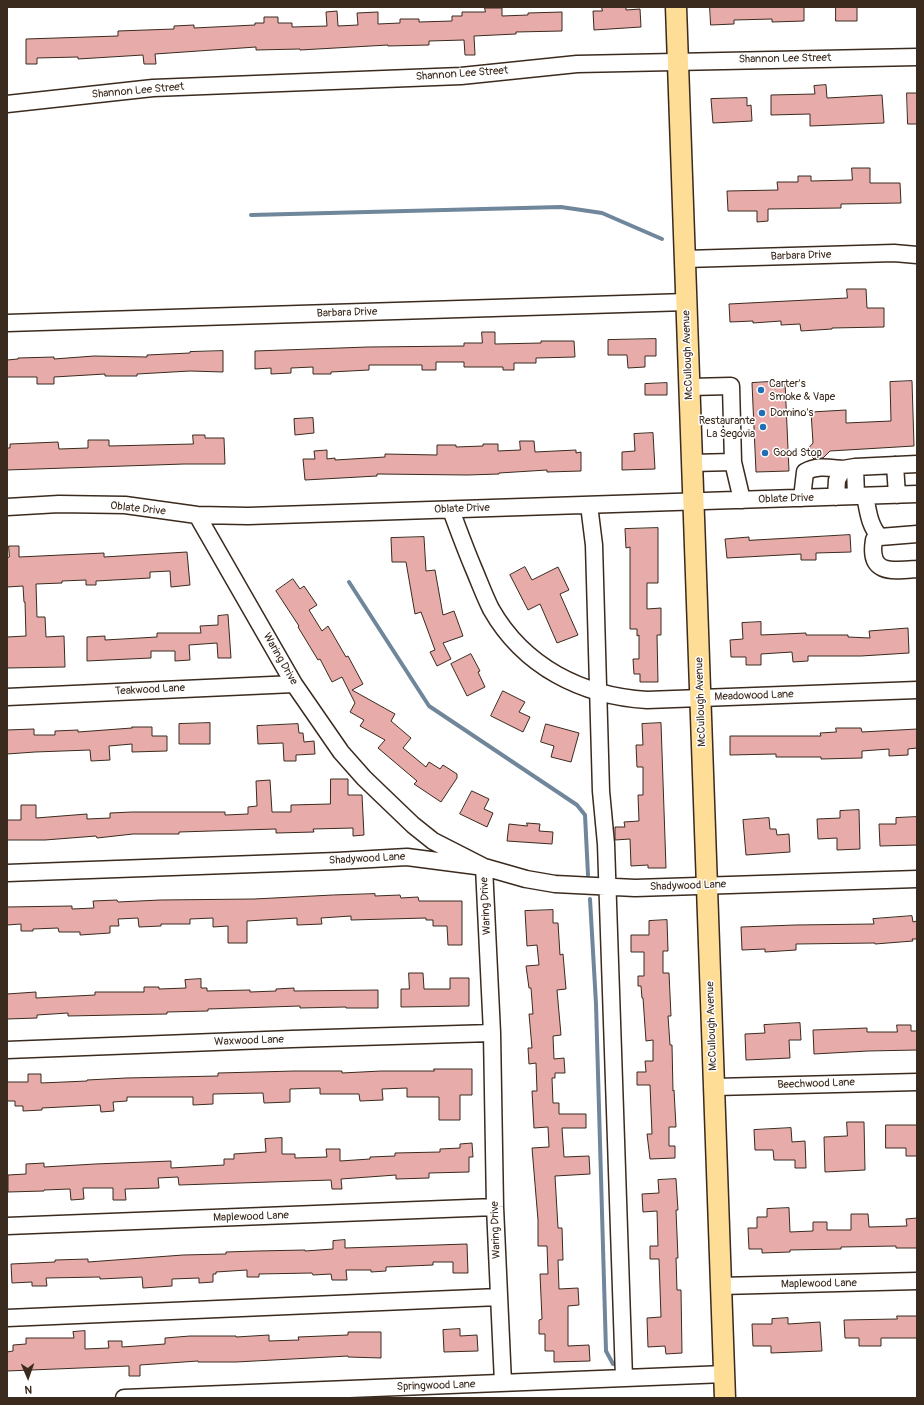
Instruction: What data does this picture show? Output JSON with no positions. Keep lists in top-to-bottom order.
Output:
{
  "streets": {
    "main road": ["McCullough Avenue"],
    "street": [
      "Shannon Lee Street",
      "Barbara Drive",
      "Oblate Drive",
      "Waring Drive",
      "Teakwood Lane",
      "Meadowood Lane",
      "Shadywood Lane",
      "Waxwood Lane",
      "Beechwood Lane",
      "Maplewood Lane",
      "Springwood Lane"
    ]
  },
  "crossings": [
    ["Shannon Lee Street", "McCullough Avenue"],
    ["Barbara Drive", "McCullough Avenue"],
    ["McCullough Avenue", "Oblate Drive"],
    ["McCullough Avenue", "Meadowood Lane"],
    ["McCullough Avenue", "Shadywood Lane"],
    ["McCullough Avenue", "Beechwood Lane"],
    ["McCullough Avenue", "Maplewood Lane"],
    ["McCullough Avenue", "Springwood Lane"],
    ["Oblate Drive", "Waring Drive"],
    ["Oblate Drive", "Meadowood Lane"],
    ["Waring Drive", "Teakwood Lane"],
    ["Waring Drive", "Shadywood Lane"],
    ["Waring Drive", "Waxwood Lane"],
    ["Waring Drive", "Maplewood Lane"],
    ["Waring Drive", "Springwood Lane"]
  ],
  "places": [
    "Carter's Smoke & Vape",
    "Domino's",
    "Restaurante La Segovia",
    "Good Stop"
  ],
  "north": "bottom"
}
